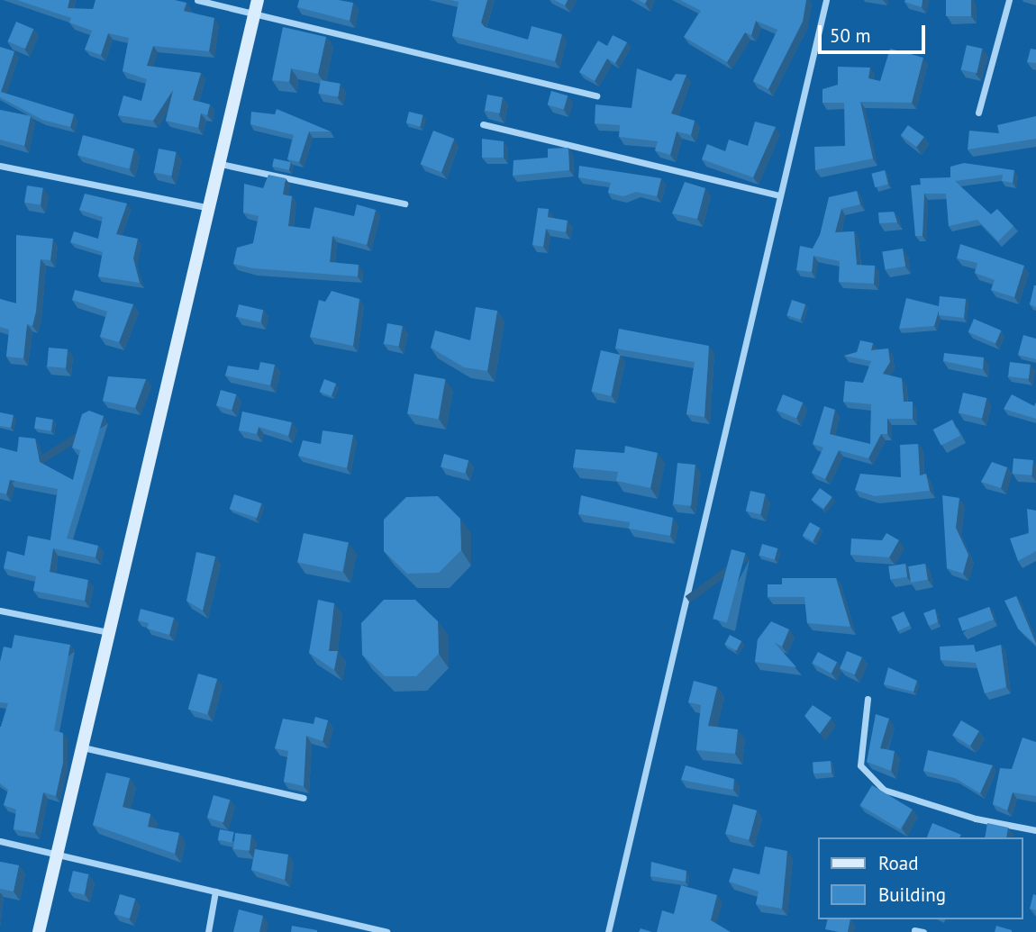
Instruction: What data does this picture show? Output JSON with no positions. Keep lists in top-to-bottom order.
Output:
{
  "legend": ["Road", "Building"],
  "scale_bar": "50 m"
}
